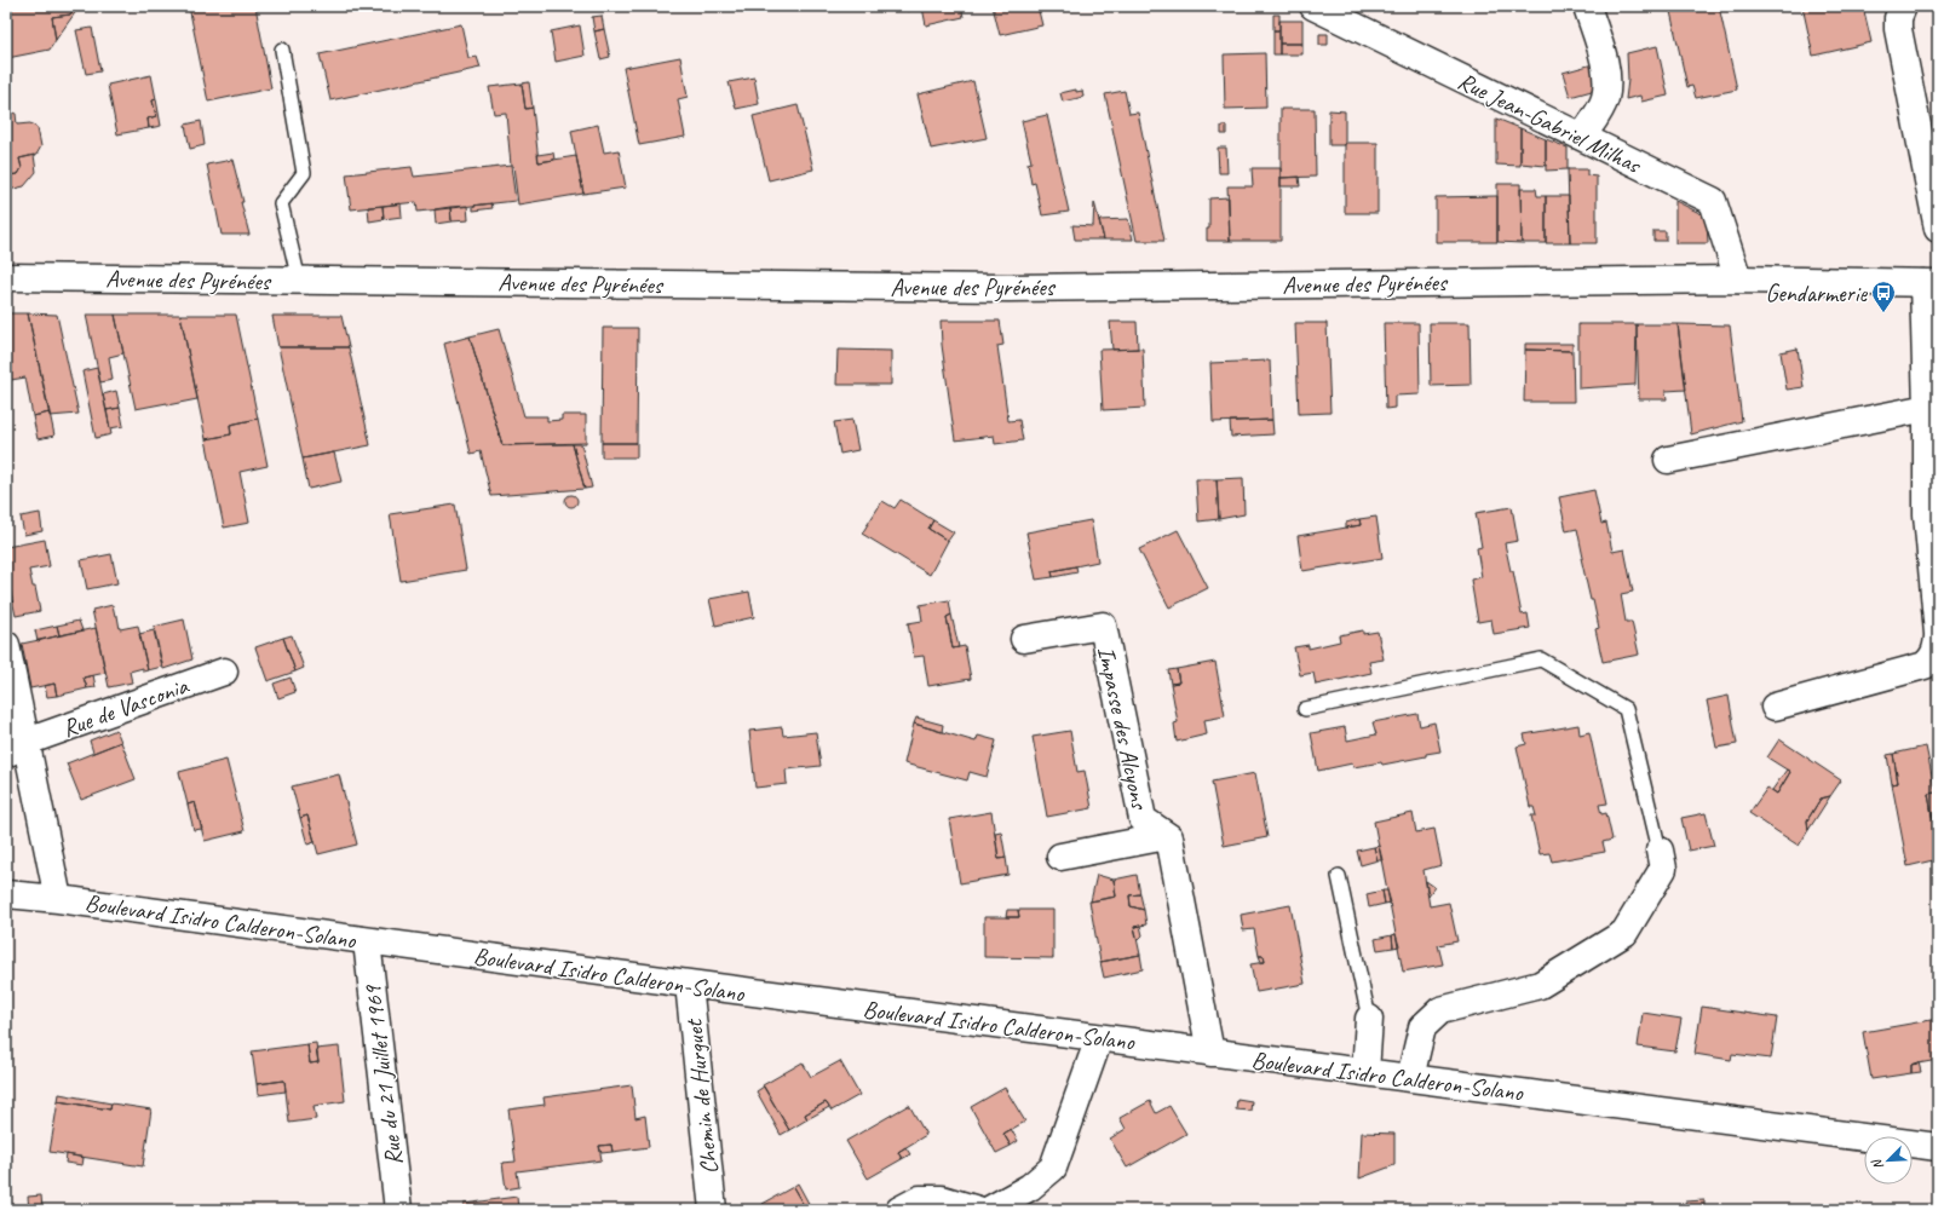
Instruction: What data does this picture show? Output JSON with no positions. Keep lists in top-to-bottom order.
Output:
{
  "streets": {
    "street": [
      "Rue Jean-Gabriel Milhas",
      "Avenue des Pyrénées",
      "Rue de Vasconia",
      "Impasse des Alcyons",
      "Boulevard Isidro Calderon-Solano",
      "Rue du 21 Juillet 1969",
      "Chemin de Hurguet"
    ]
  },
  "crossings": [
    ["Rue Jean-Gabriel Milhas", "Avenue des Pyrénées"],
    ["Impasse des Alcyons", "Boulevard Isidro Calderon-Solano"],
    ["Boulevard Isidro Calderon-Solano", "Rue du 21 Juillet 1969"],
    ["Boulevard Isidro Calderon-Solano", "Chemin de Hurguet"]
  ],
  "places": {
    "bus stop": ["Gendarmerie"]
  },
  "north": "bottom left"
}
